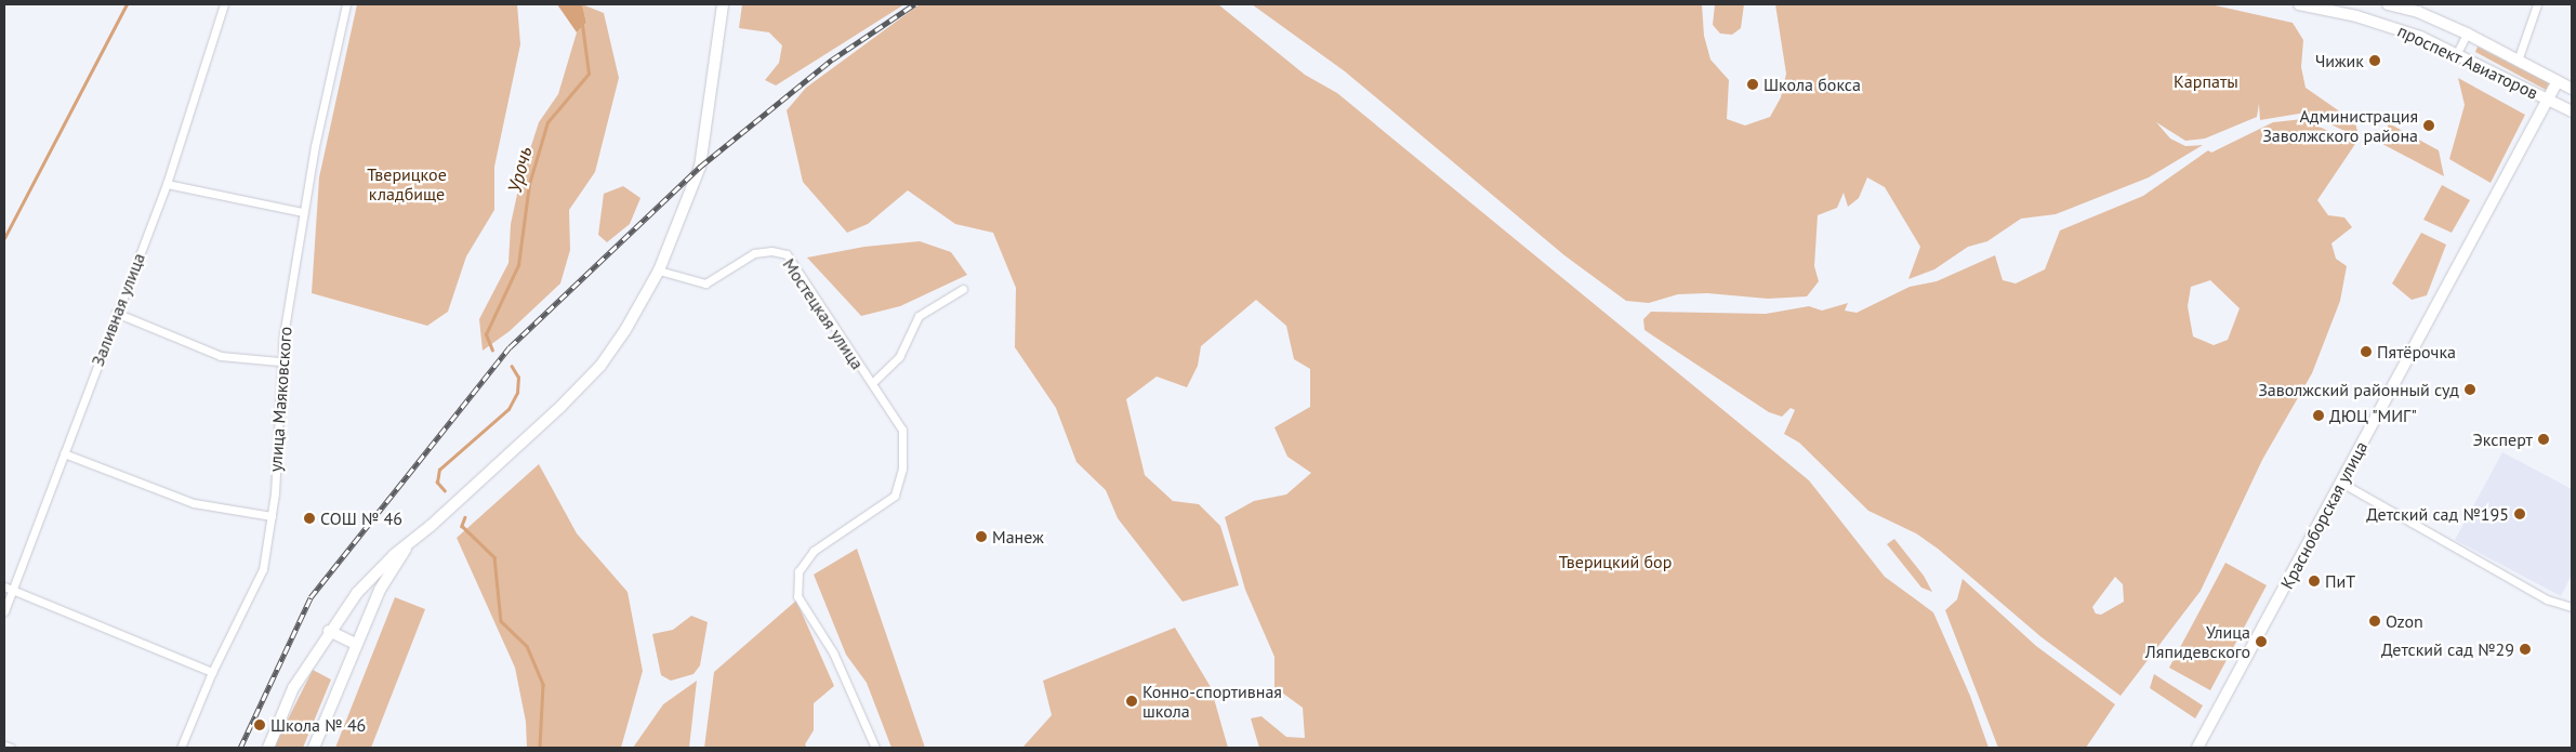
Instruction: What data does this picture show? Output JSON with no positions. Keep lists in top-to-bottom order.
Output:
{
  "streets": {
    "main road": ["проспект Авиаторов", "Красноборская улица"],
    "street": ["Заливная улица", "Мостецкая улица", "улица Маяковского"]
  },
  "crossings": [
    ["проспект Авиаторов", "Красноборская улица"]
  ],
  "water": ["Урочь"],
  "parks": ["Карпаты", "Тверицкое кладбище", "Тверицкий бор"],
  "places": [
    "Чижик",
    "Школа бокса",
    "Администрация Заволжского района",
    "Пятёрочка",
    "Заволжский районный суд",
    "ДЮЦ \"МИГ\"",
    "Эксперт",
    "Детский сад №195",
    "СОШ № 46",
    "Манеж",
    "ПиТ",
    "Ozon",
    "Улица Ляпидевского",
    "Детский сад №29",
    "Конно-спортивная школа",
    "Школа № 46"
  ]
}
